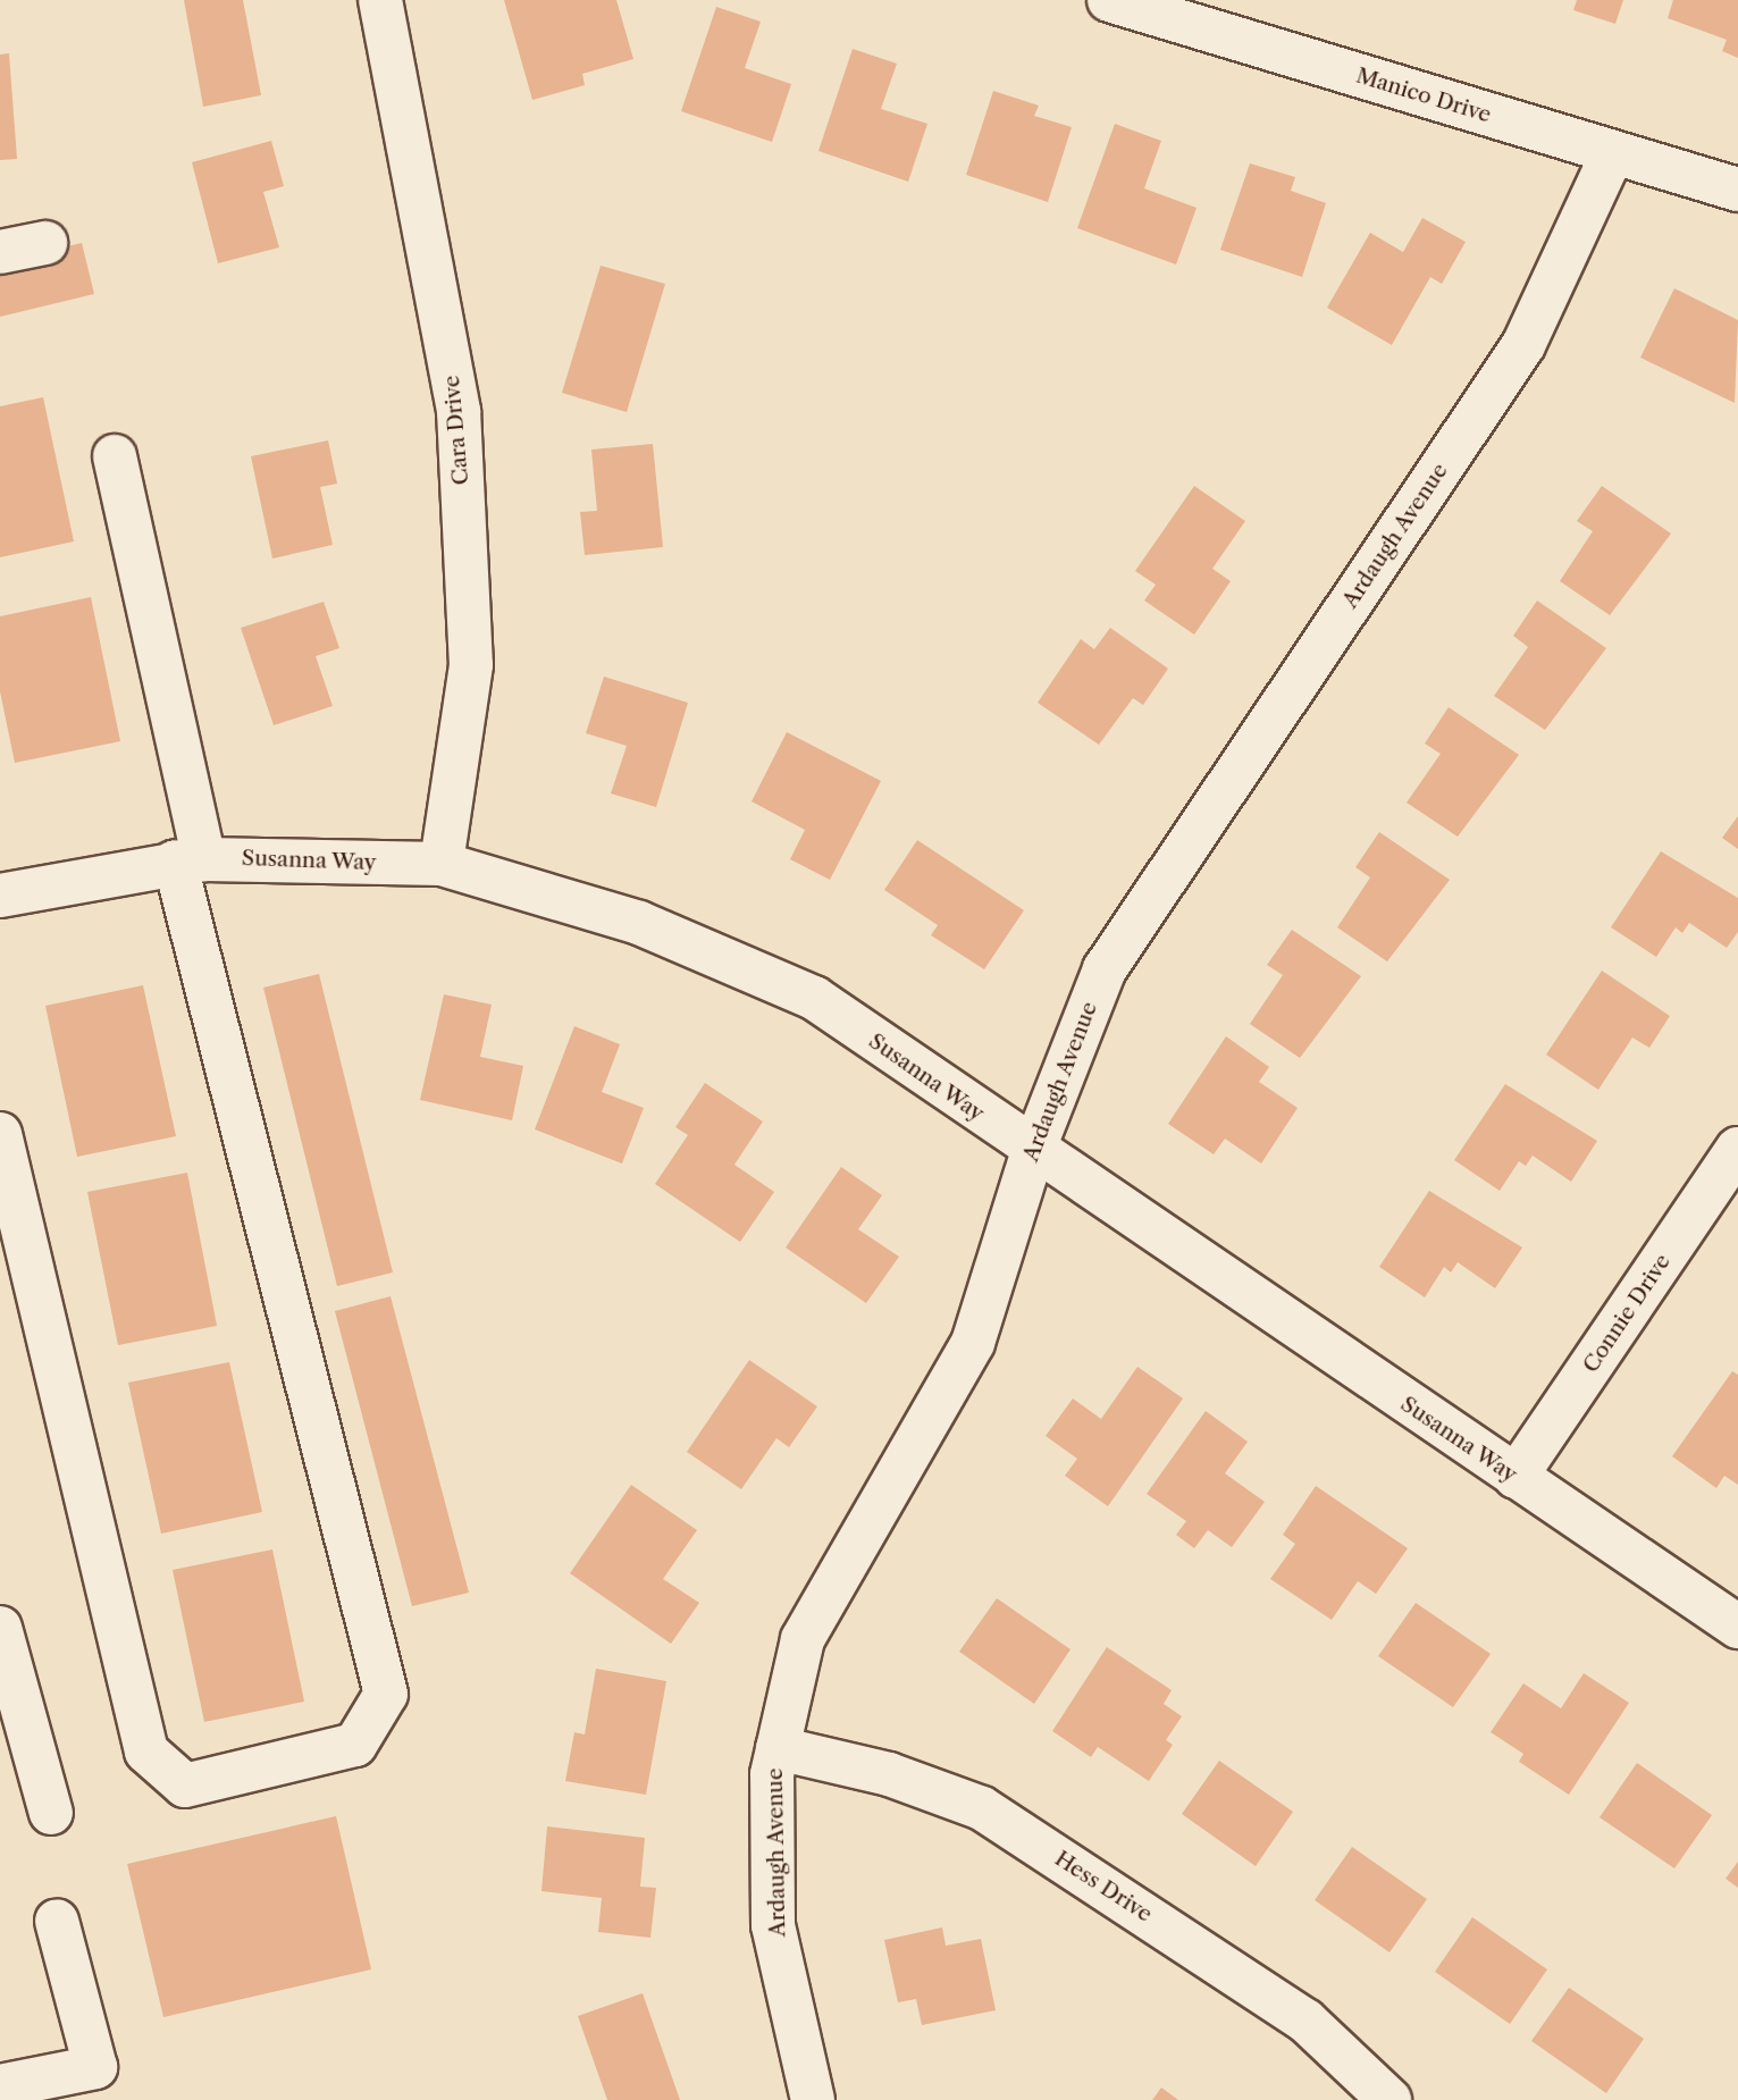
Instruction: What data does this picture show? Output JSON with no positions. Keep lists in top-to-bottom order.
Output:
{
  "streets": {
    "street": [
      "Manico Drive",
      "Cara Drive",
      "Ardaugh Avenue",
      "Susanna Way",
      "Connie Drive",
      "Hess Drive"
    ]
  },
  "crossings": [
    ["Manico Drive", "Ardaugh Avenue"],
    ["Cara Drive", "Susanna Way"],
    ["Ardaugh Avenue", "Susanna Way"],
    ["Ardaugh Avenue", "Hess Drive"],
    ["Susanna Way", "Connie Drive"]
  ]
}
